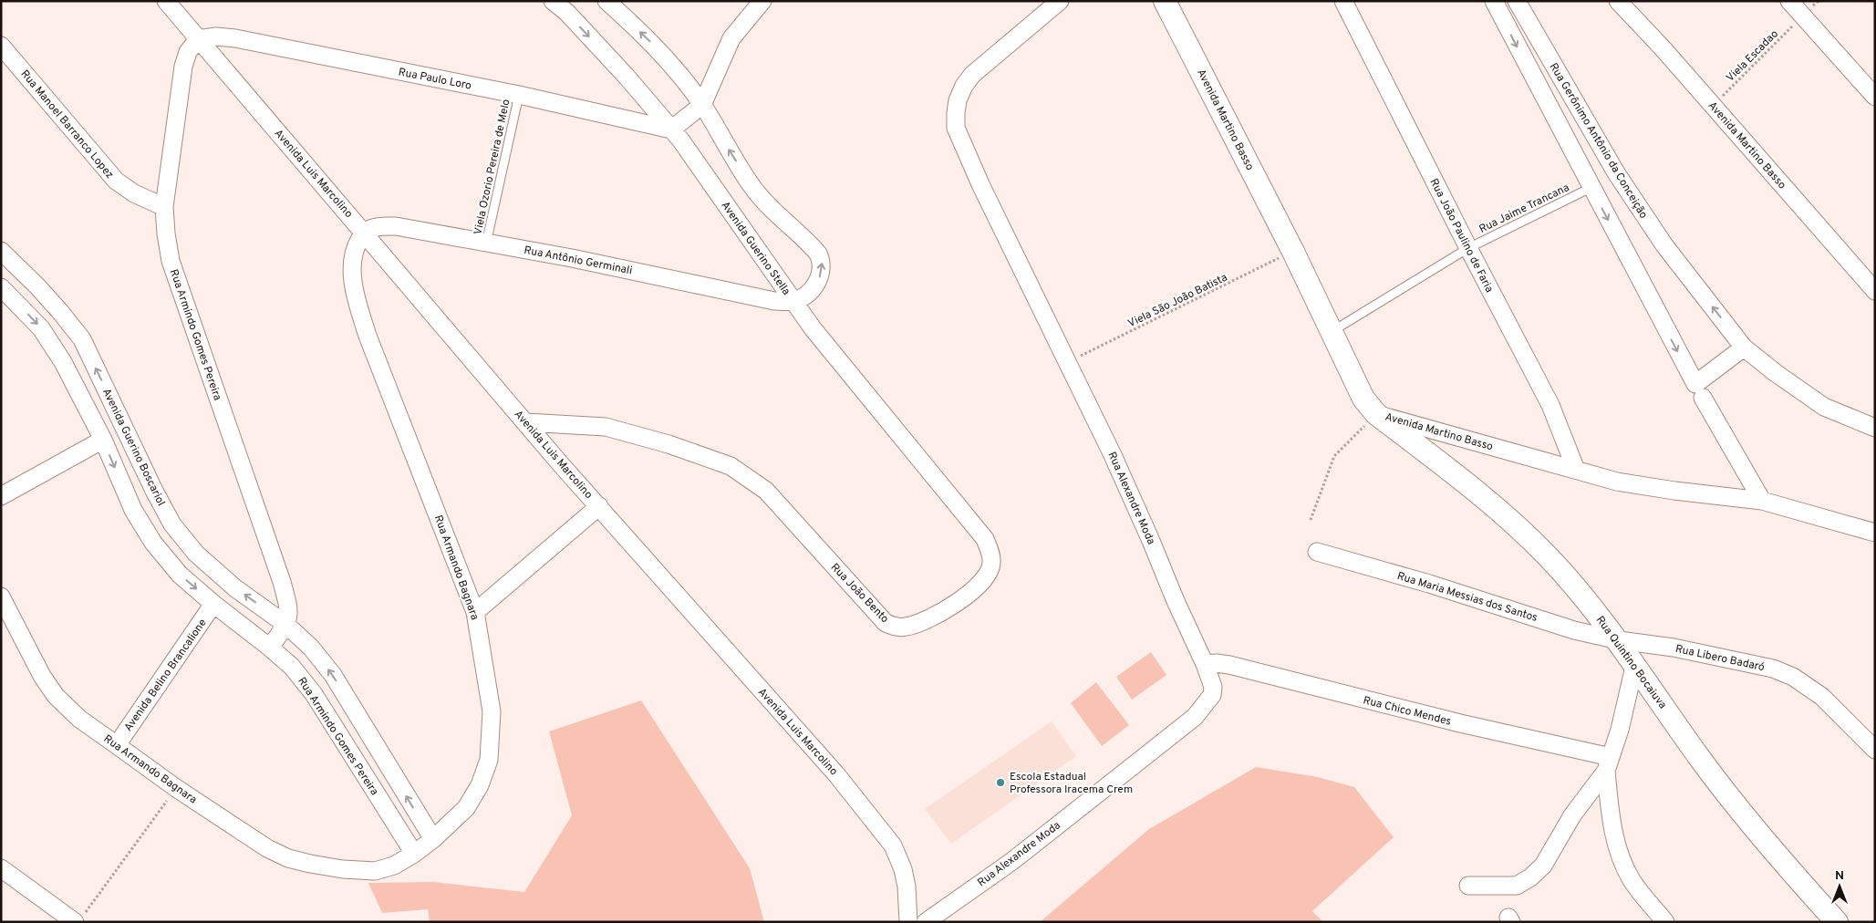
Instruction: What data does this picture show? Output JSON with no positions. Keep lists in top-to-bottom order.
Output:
{
  "streets": {
    "street": [
      "Rua Paulo Loro",
      "Avenida Martino Basso",
      "Rua Manoel Barranco Lopez",
      "Rua Gerônimo Antônio da Conceição",
      "Avenida Luis Marcolino",
      "Rua João Paulino de Faria",
      "Avenida Guerino Stella",
      "Rua Antônio Germinali",
      "Rua Armindo Gomes Pereira",
      "Avenida Guerino Boscariol",
      "Rua Alexandre Moda",
      "Rua Armando Bagnara",
      "Rua João Bento",
      "Rua Maria Messias dos Santos",
      "Rua Libero Badaró",
      "Rua Quintino Bocaiuva",
      "Avenida Belino Brancalione",
      "Rua Chico Mendes"
    ],
    "lane": ["Viela Ozorio Pereira de Melo", "Rua Jaime Trancana"],
    "path": ["Viela Escadao", "Viela São João Batista"]
  },
  "crossings": [
    ["Viela Escadao", "Avenida Martino Basso"],
    ["Rua Paulo Loro", "Viela Ozorio Pereira de Melo"],
    ["Rua Paulo Loro", "Avenida Luis Marcolino"],
    ["Rua Paulo Loro", "Avenida Guerino Stella"],
    ["Rua Paulo Loro", "Rua Armindo Gomes Pereira"],
    ["Avenida Martino Basso", "Rua Gerônimo Antônio da Conceição"],
    ["Avenida Martino Basso", "Rua Jaime Trancana"],
    ["Avenida Martino Basso", "Rua João Paulino de Faria"],
    ["Avenida Martino Basso", "Viela São João Batista"],
    ["Avenida Martino Basso", "Rua Quintino Bocaiuva"],
    ["Rua Manoel Barranco Lopez", "Rua Armindo Gomes Pereira"],
    ["Rua Gerônimo Antônio da Conceição", "Rua Jaime Trancana"],
    ["Viela Ozorio Pereira de Melo", "Rua Antônio Germinali"],
    ["Avenida Luis Marcolino", "Rua Antônio Germinali"],
    ["Avenida Luis Marcolino", "Rua Armindo Gomes Pereira"],
    ["Avenida Luis Marcolino", "Rua Armando Bagnara"],
    ["Avenida Luis Marcolino", "Rua João Bento"],
    ["Rua Jaime Trancana", "Rua João Paulino de Faria"],
    ["Avenida Guerino Stella", "Rua Antônio Germinali"],
    ["Avenida Guerino Stella", "Rua João Bento"],
    ["Rua Antônio Germinali", "Rua Armando Bagnara"],
    ["Rua Antônio Germinali", "Rua João Bento"],
    ["Viela São João Batista", "Rua Alexandre Moda"],
    ["Rua Armindo Gomes Pereira", "Avenida Guerino Boscariol"],
    ["Rua Armindo Gomes Pereira", "Rua Armando Bagnara"],
    ["Rua Alexandre Moda", "Rua Chico Mendes"],
    ["Rua Armando Bagnara", "Avenida Belino Brancalione"],
    ["Rua Maria Messias dos Santos", "Rua Libero Badaró"],
    ["Rua Maria Messias dos Santos", "Rua Quintino Bocaiuva"],
    ["Rua Libero Badaró", "Rua Quintino Bocaiuva"]
  ],
  "places": ["Escola Estadual Professora Iracema Crem"],
  "north": "top"
}
